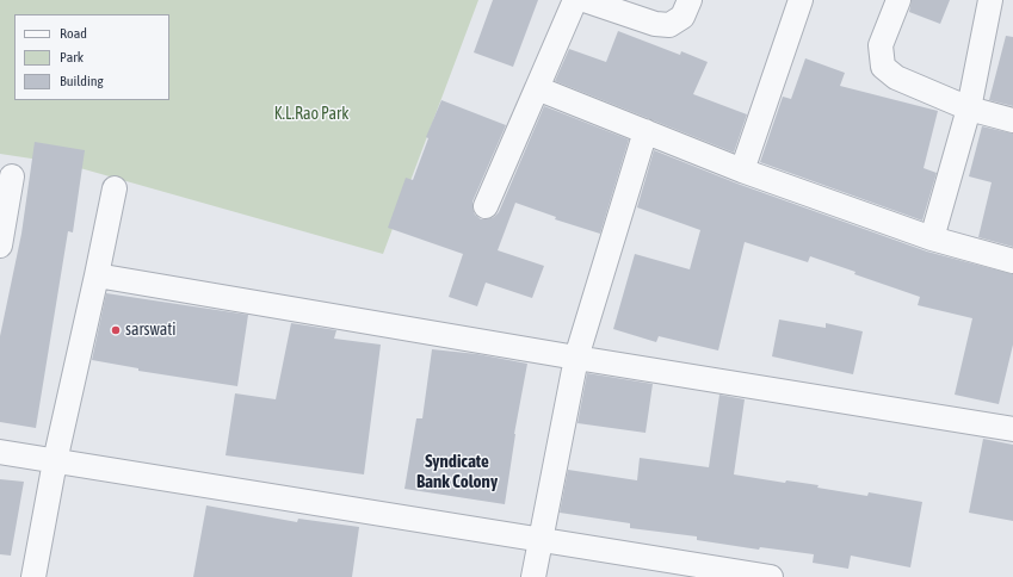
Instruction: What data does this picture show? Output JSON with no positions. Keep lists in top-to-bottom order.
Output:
{
  "districts": ["Syndicate Bank Colony"],
  "parks": ["K.L.Rao Park"],
  "places": ["sarswati"],
  "legend": ["Road", "Park", "Building"]
}
